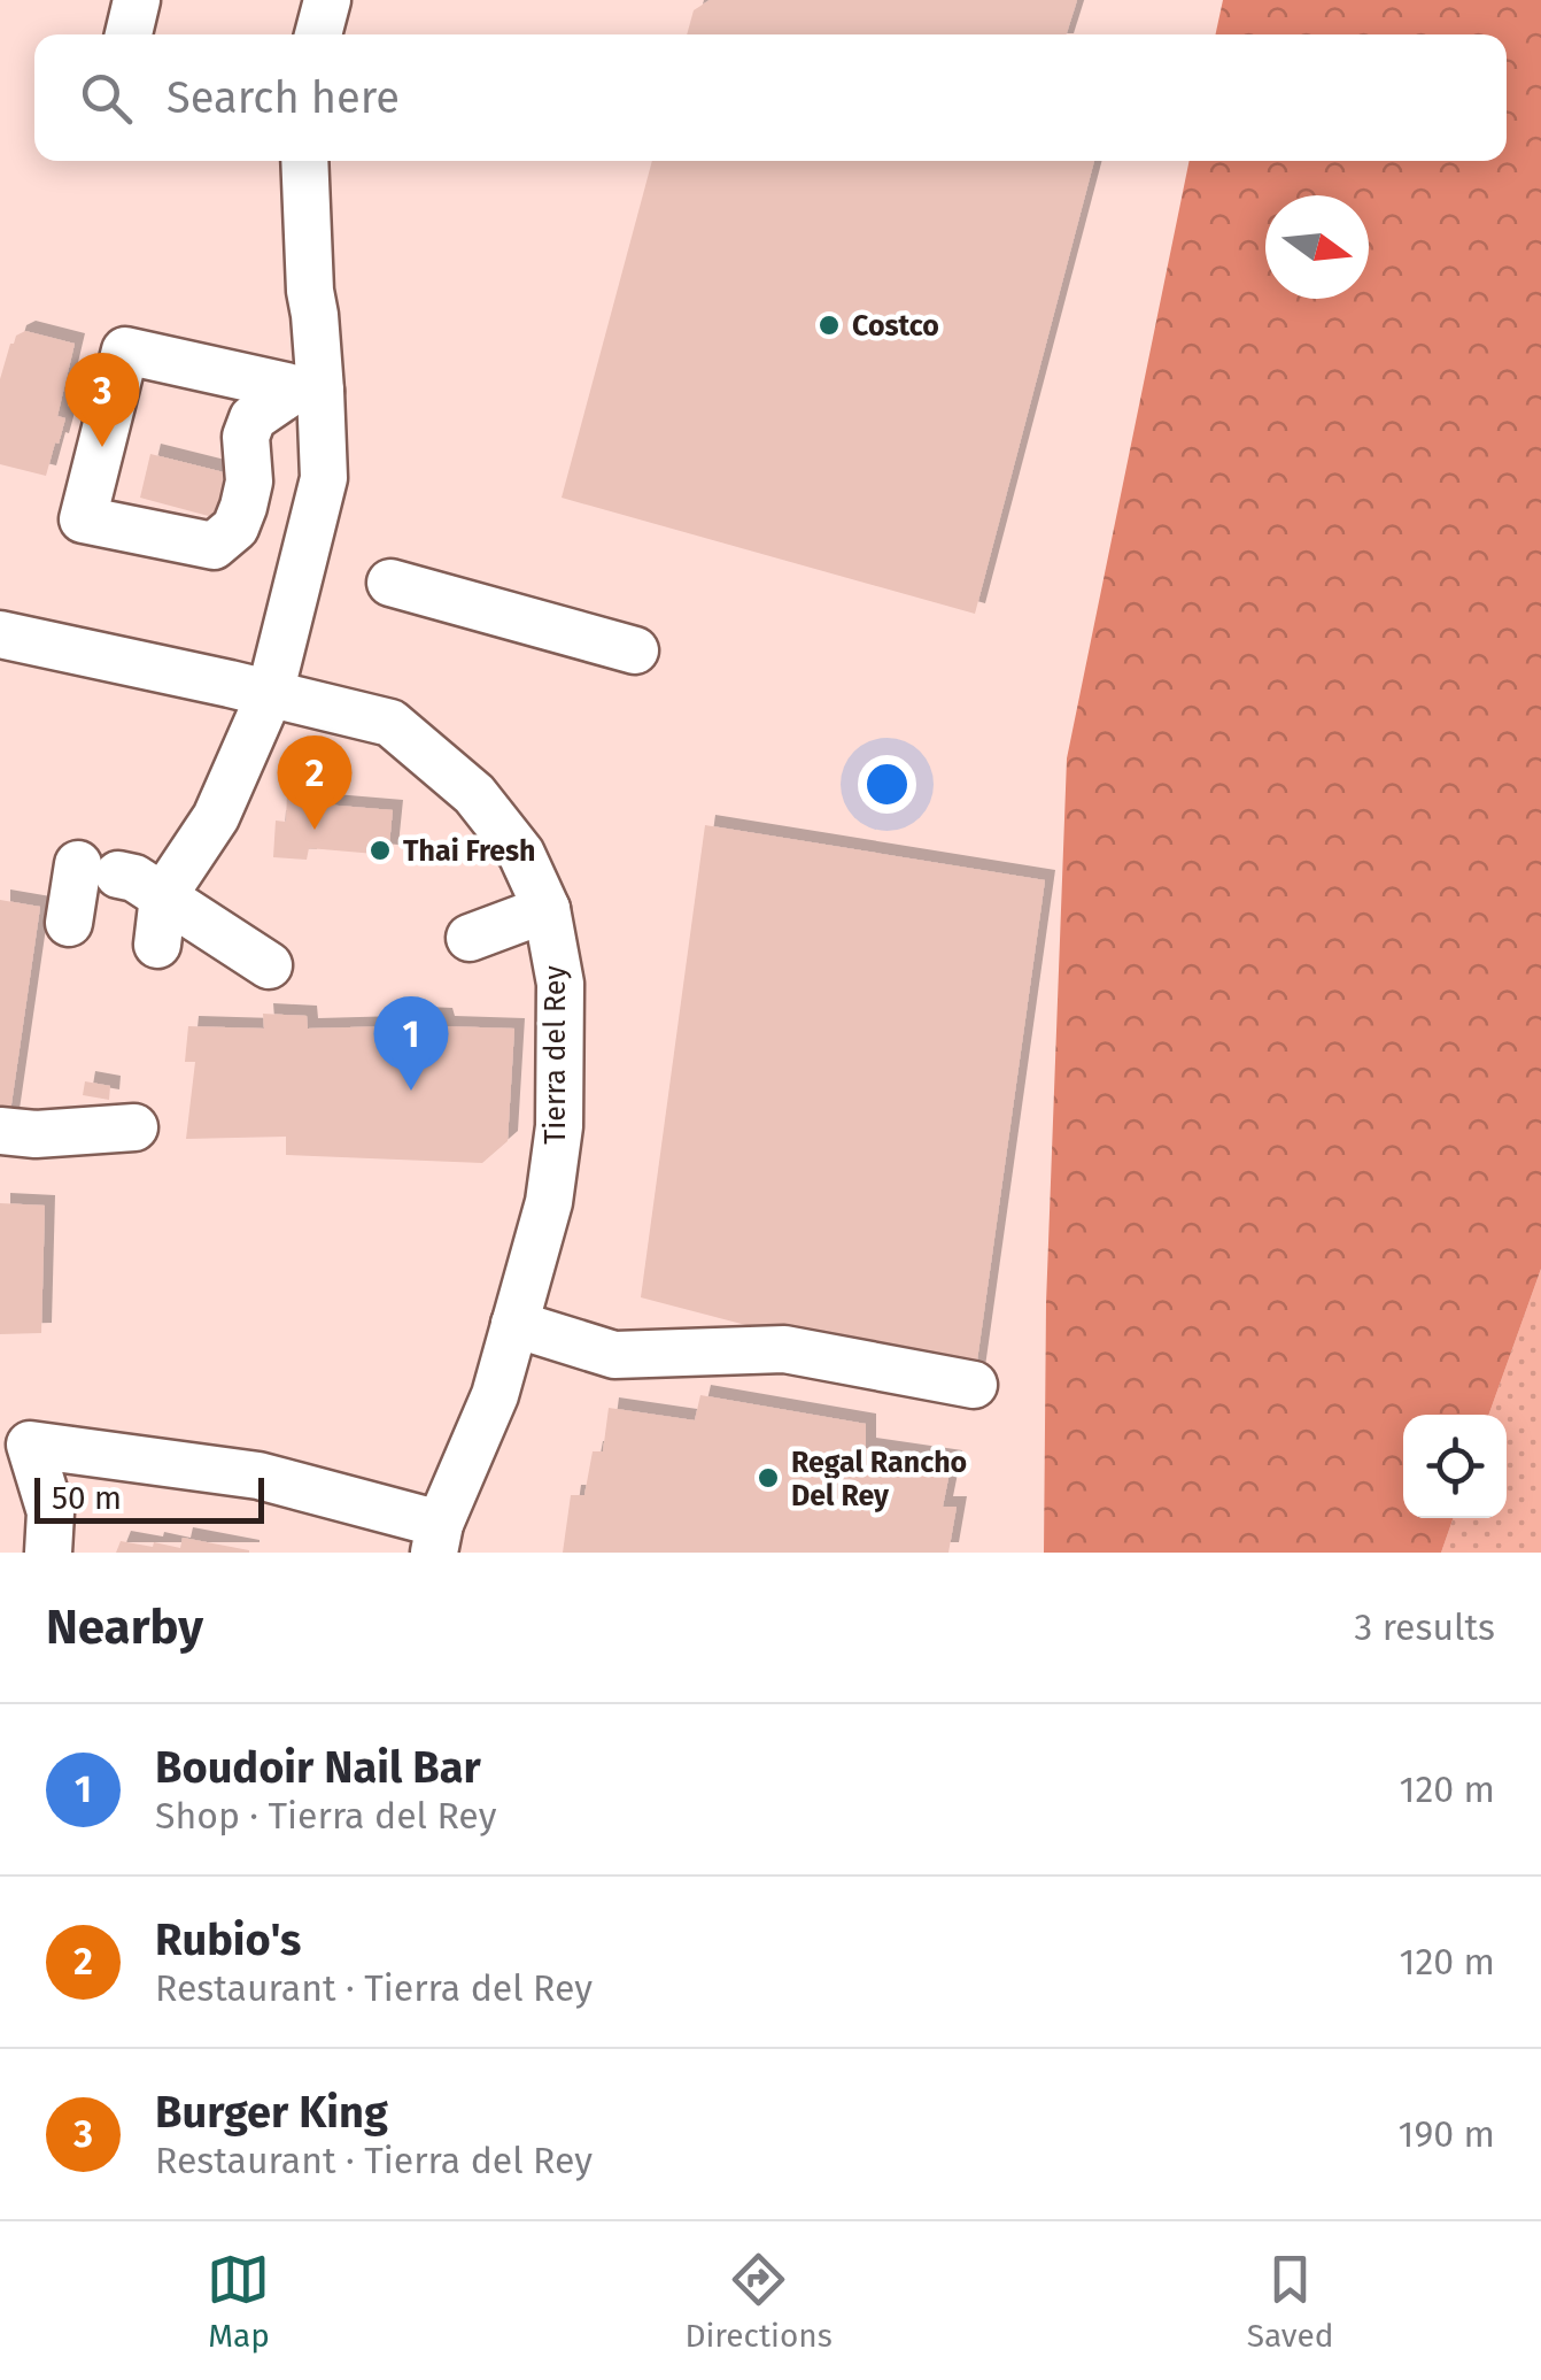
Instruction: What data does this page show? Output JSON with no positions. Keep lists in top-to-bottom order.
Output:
{
  "streets": {
    "street": ["Tierra del Rey"]
  },
  "places": ["Costco", "Thai Fresh", "Regal Rancho Del Rey"],
  "scale_bar": "50 m",
  "north": "right",
  "page": {
    "search": "Search here",
    "pins": ["3", "2", "1"],
    "scale": "50 m",
    "heading": ["Nearby", "3 results"],
    "list": [
      {
        "mark": "1",
        "name": "Boudoir Nail Bar",
        "note": "Shop · Tierra del Rey",
        "value": "120 m"
      },
      {
        "mark": "2",
        "name": "Rubio's",
        "note": "Restaurant · Tierra del Rey",
        "value": "120 m"
      },
      {
        "mark": "3",
        "name": "Burger King",
        "note": "Restaurant · Tierra del Rey",
        "value": "190 m"
      }
    ],
    "nav": ["Map", "Directions", "Saved"]
  }
}
